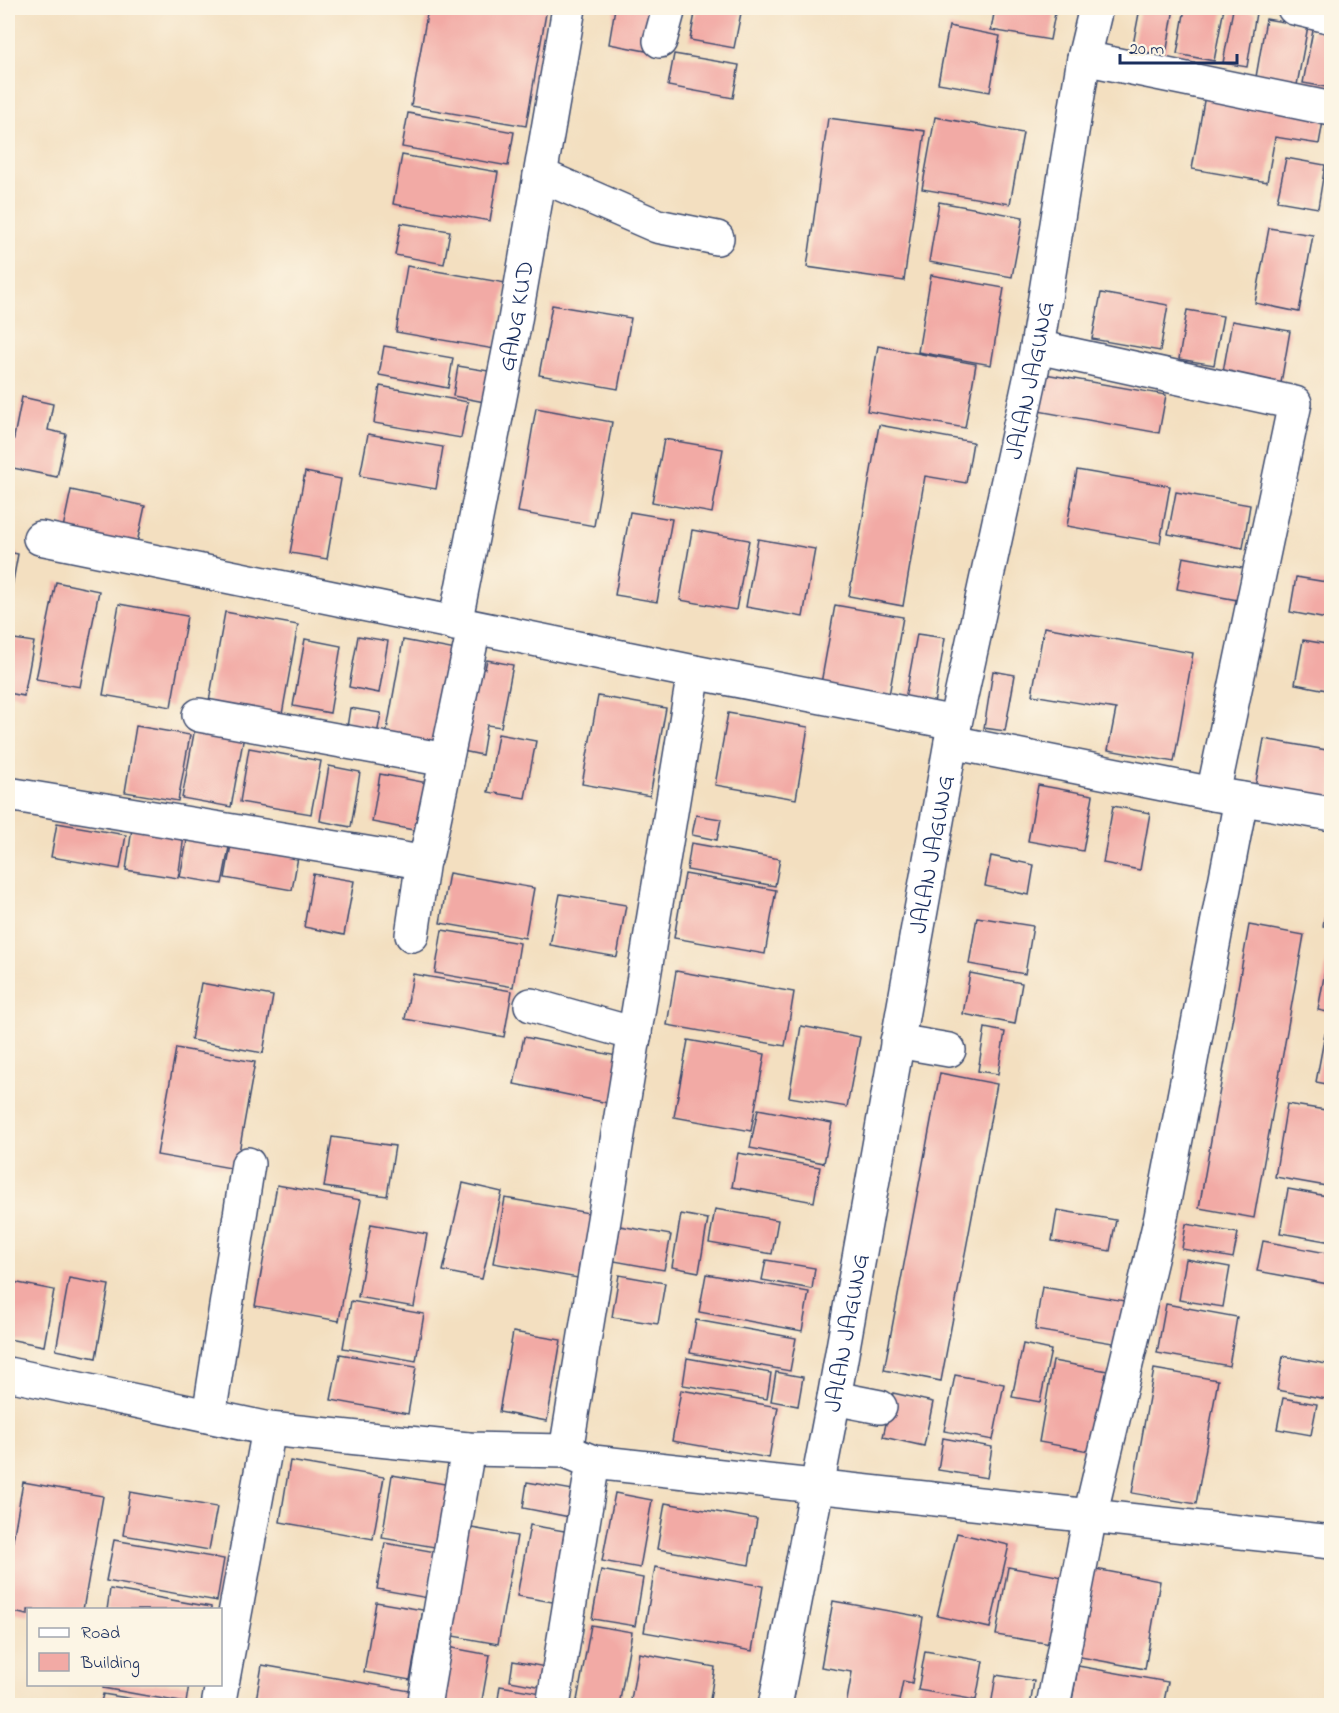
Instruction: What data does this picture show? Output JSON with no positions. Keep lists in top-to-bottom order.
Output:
{
  "streets": {
    "street": ["GANG KUD", "JALAN JAGUNG"]
  },
  "legend": ["Road", "Building"],
  "scale_bar": "20 m"
}
